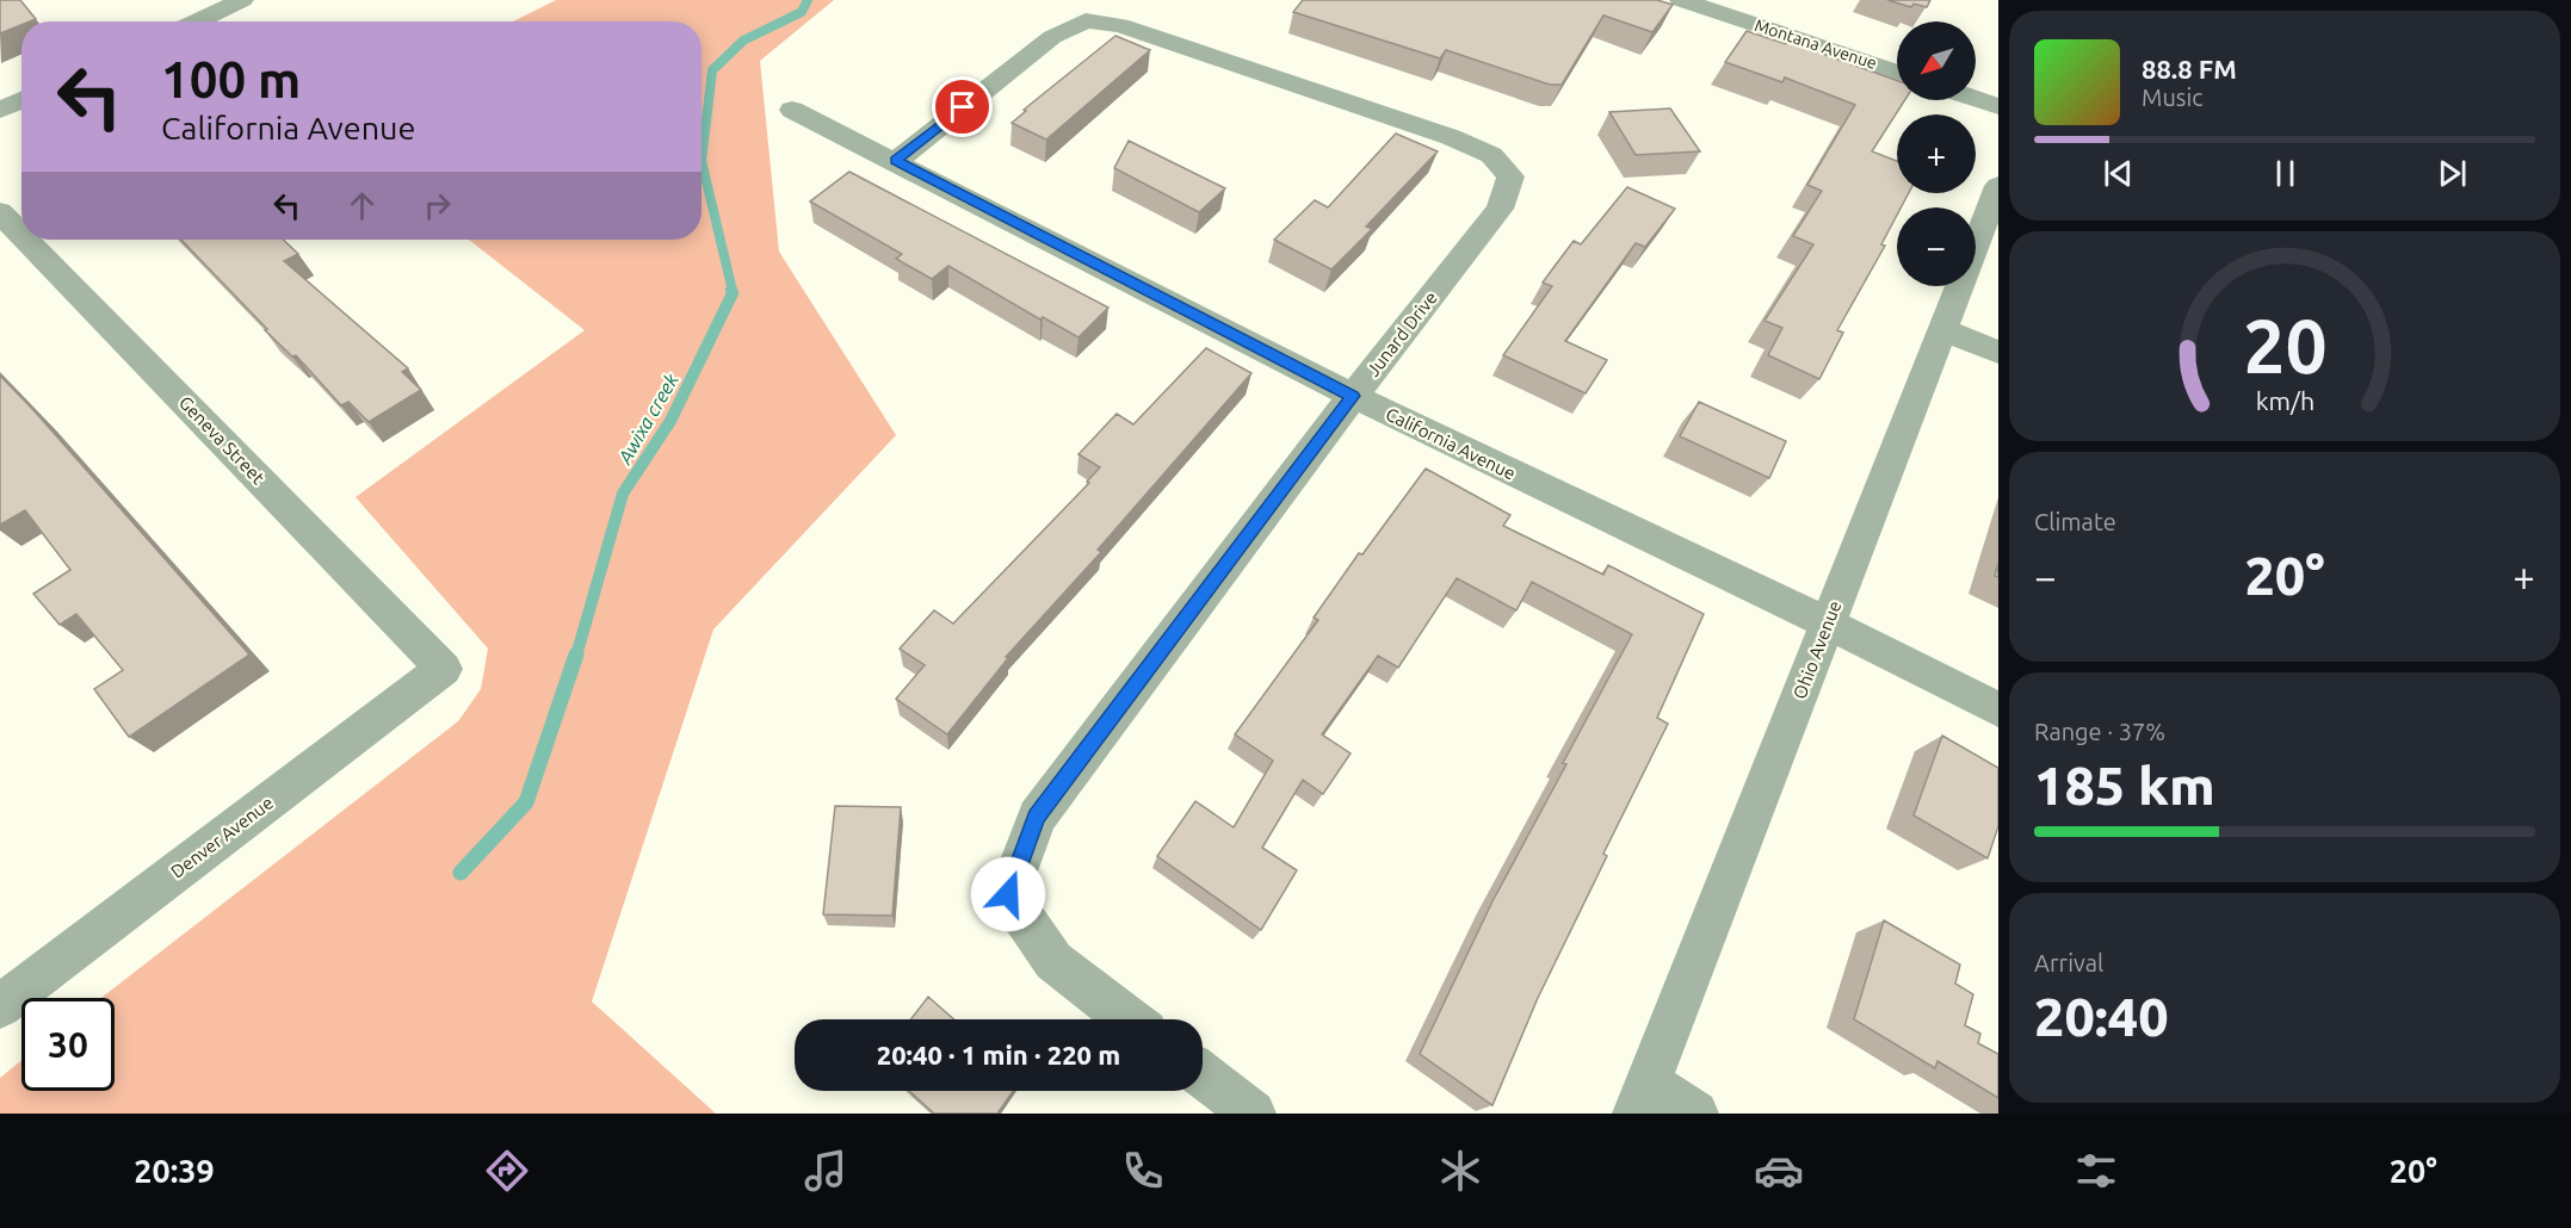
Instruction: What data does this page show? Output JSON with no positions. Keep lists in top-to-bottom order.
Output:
{
  "streets": {
    "street": [
      "Montana Avenue",
      "Junard Drive",
      "Geneva Street",
      "California Avenue",
      "Ohio Avenue",
      "Denver Avenue"
    ]
  },
  "crossings": [
    ["Junard Drive", "California Avenue"],
    ["Geneva Street", "Denver Avenue"],
    ["California Avenue", "Ohio Avenue"]
  ],
  "water": ["Awixa creek"],
  "north": "bottom left",
  "page": {
    "map_buttons": ["+", "−"],
    "turn": ["100 m", "California Avenue"],
    "song": ["88.8 FM", "Music"],
    "tile": [
      "Climate",
      ["Range · 37%", "185 km"],
      ["Arrival", "20:40"]
    ],
    "heat": ["−", "20°", "+"],
    "limit": "30",
    "trip": "20:40 · 1 min · 220 m",
    "tabs": ["20:39", "20°"],
    "gauge": ["20", "km/h"]
  }
}
